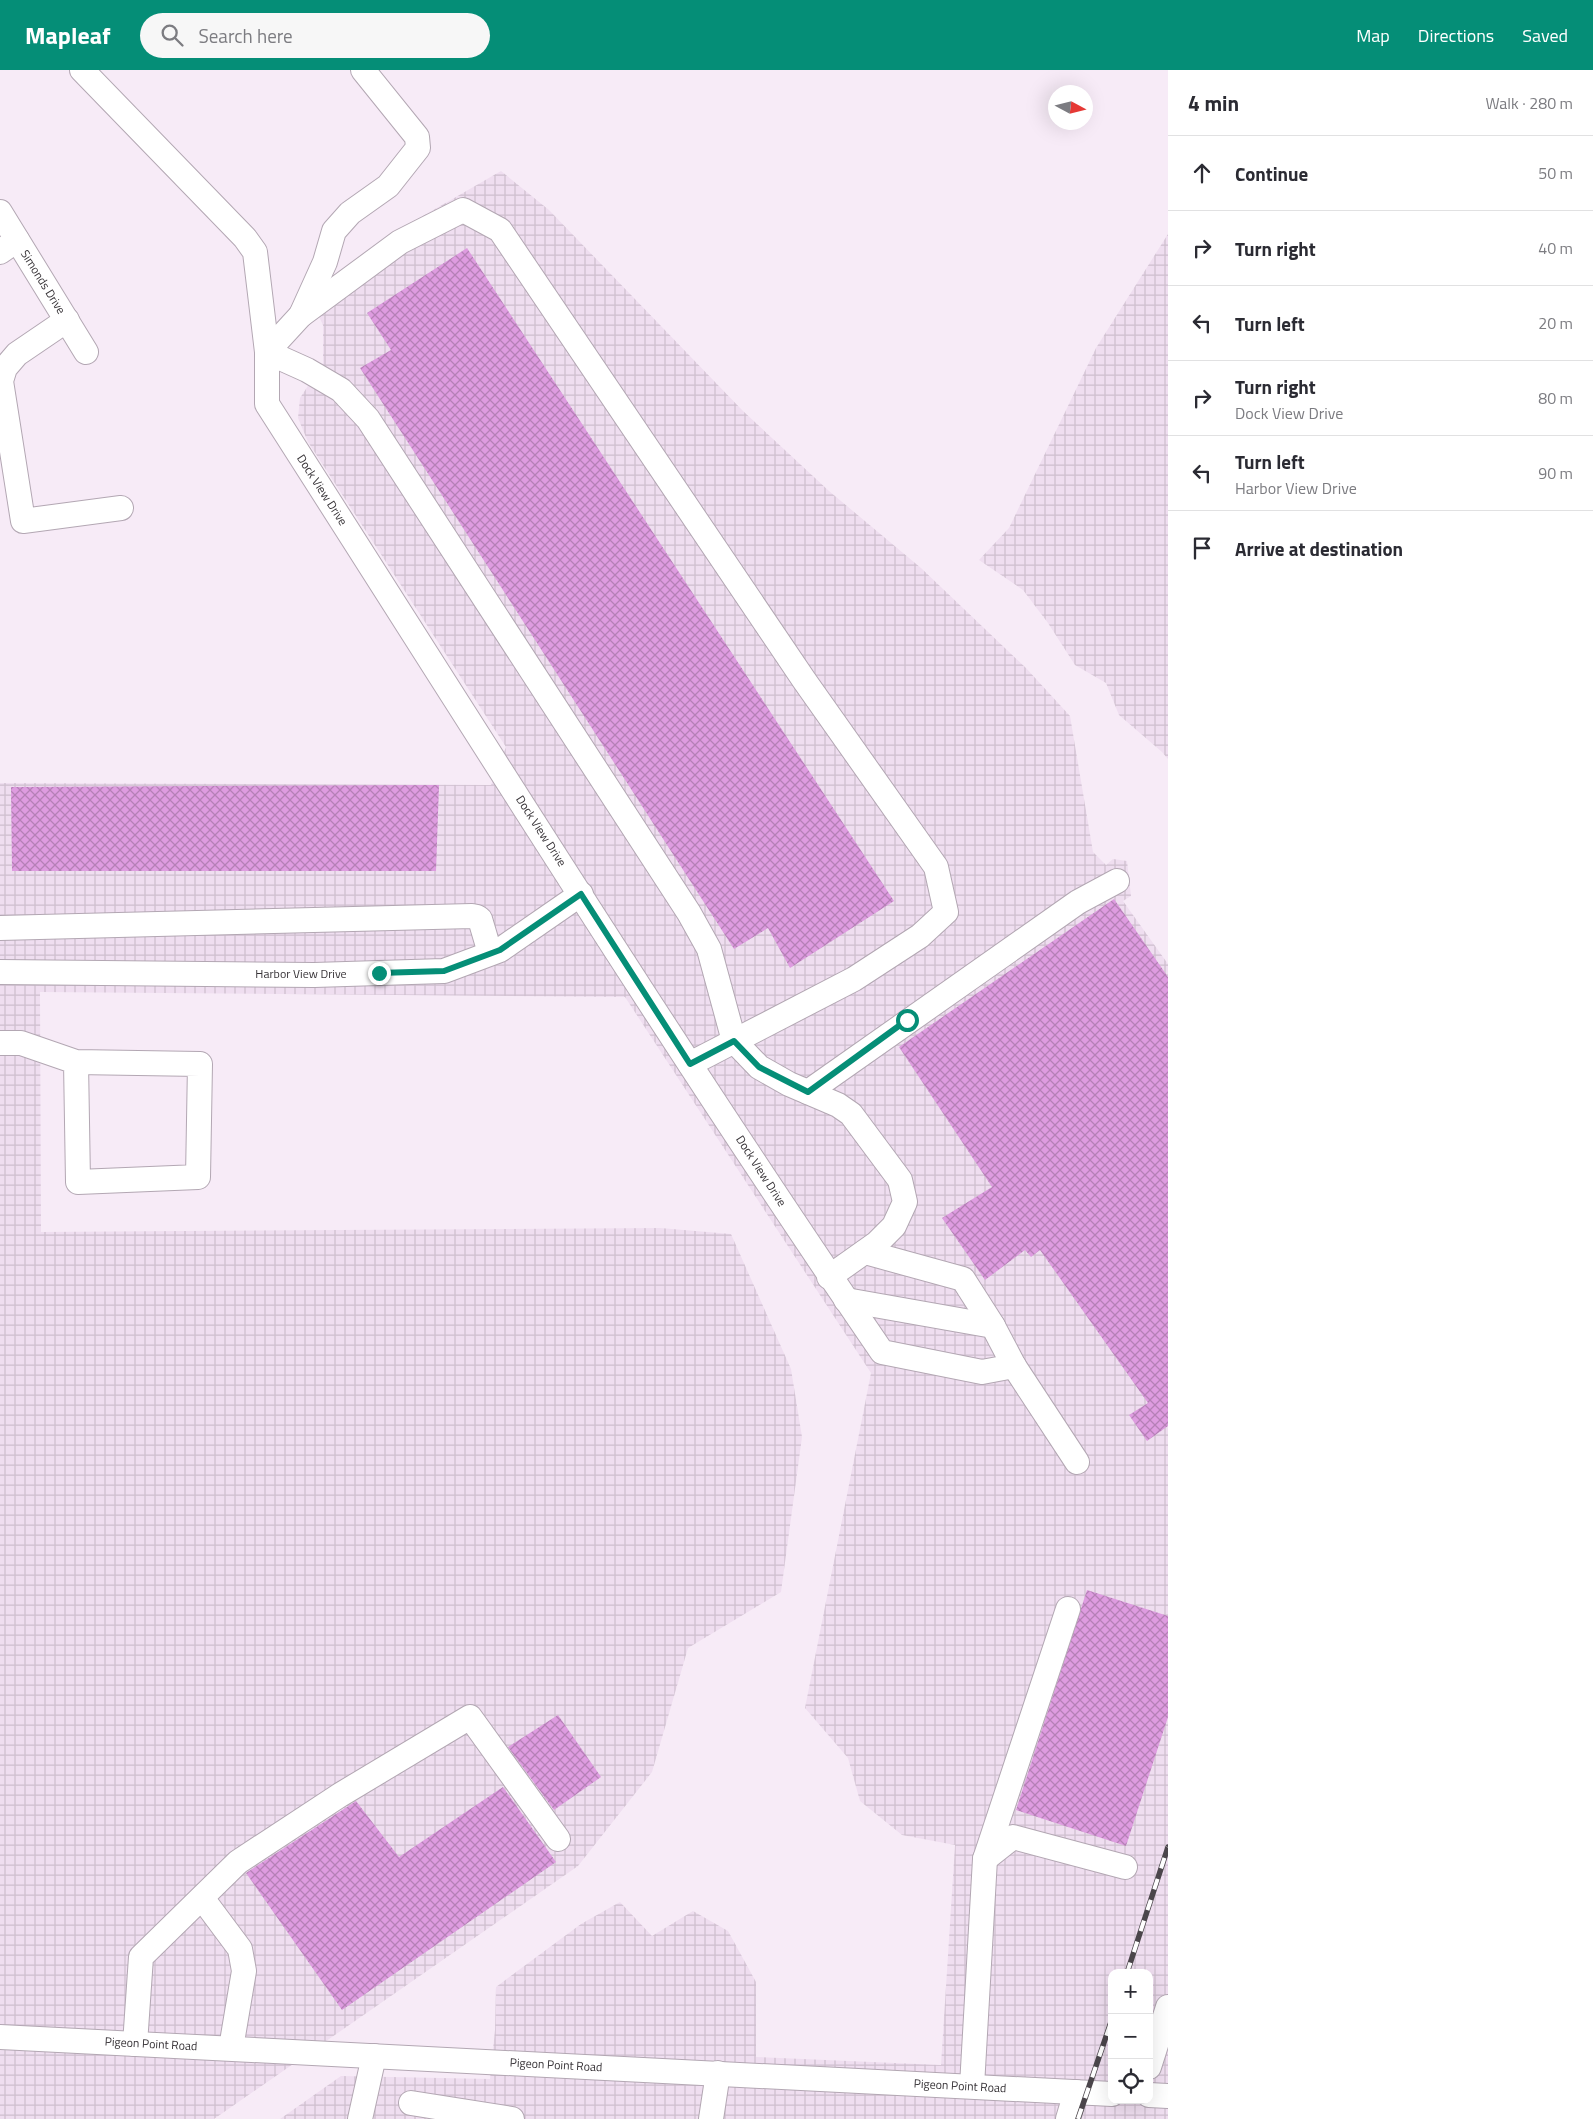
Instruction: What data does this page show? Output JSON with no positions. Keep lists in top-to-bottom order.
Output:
{
  "streets": {
    "street": [
      "Simonds Drive",
      "Dock View Drive",
      "Harbor View Drive",
      "Pigeon Point Road"
    ]
  },
  "crossings": [
    ["Dock View Drive", "Harbor View Drive"]
  ],
  "north": "right",
  "page": {
    "header": "Mapleaf",
    "search": "Search here",
    "nav": ["Map", "Directions", "Saved"],
    "heading": ["4 min", "Walk · 280 m"],
    "list": [
      ["Continue", "50 m"],
      ["Turn right", "40 m"],
      ["Turn left", "20 m"],
      ["Turn right", "Dock View Drive", "80 m"],
      ["Turn left", "Harbor View Drive", "90 m"],
      "Arrive at destination"
    ],
    "map_buttons": ["+", "−"]
  }
}
